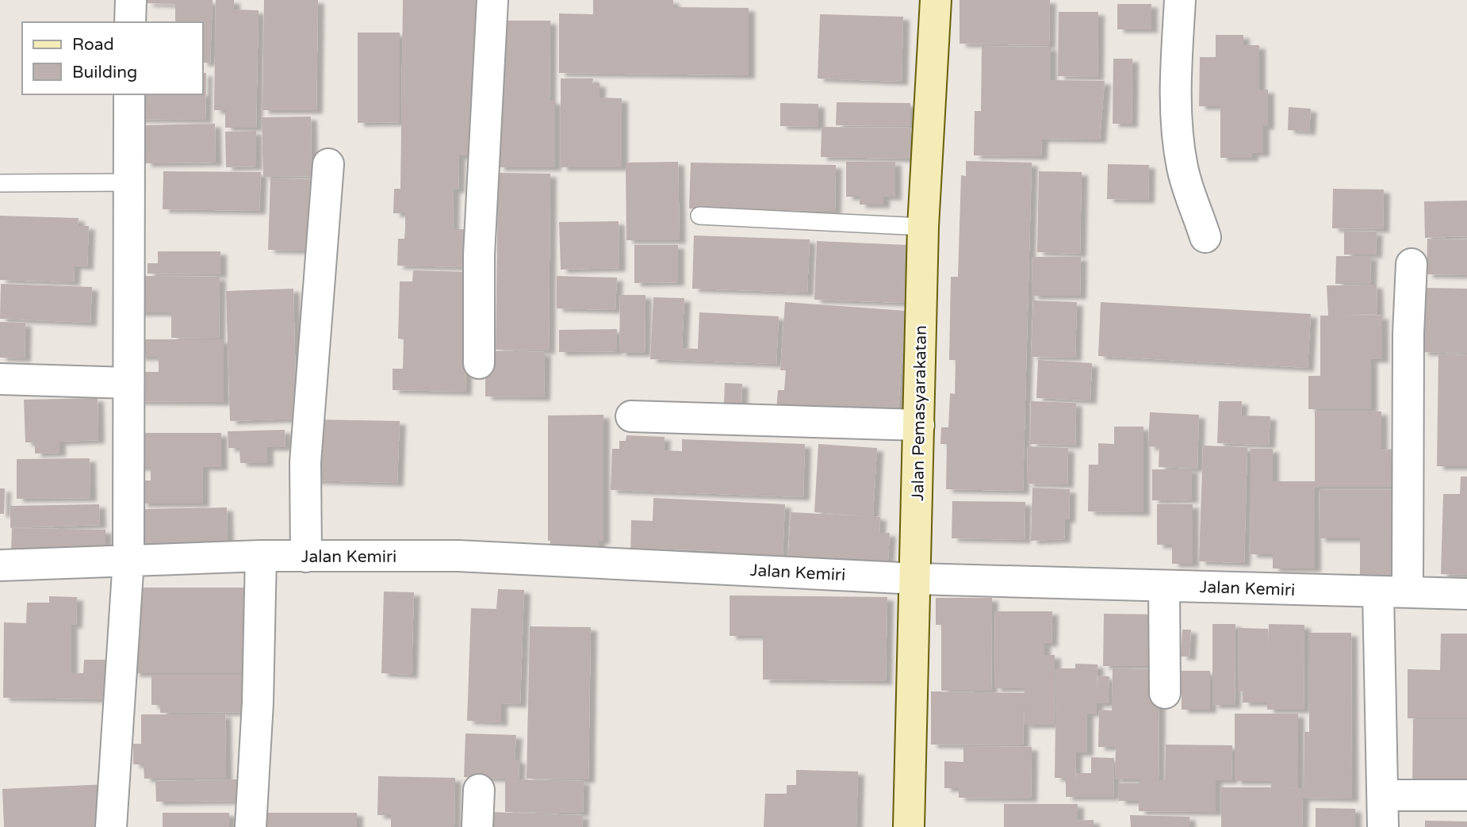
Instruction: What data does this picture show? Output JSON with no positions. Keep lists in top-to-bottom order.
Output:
{
  "streets": {
    "street": ["Jalan Pemasyarakatan", "Jalan Kemiri"]
  },
  "crossings": [
    ["Jalan Pemasyarakatan", "Jalan Kemiri"]
  ],
  "legend": ["Road", "Building"]
}
